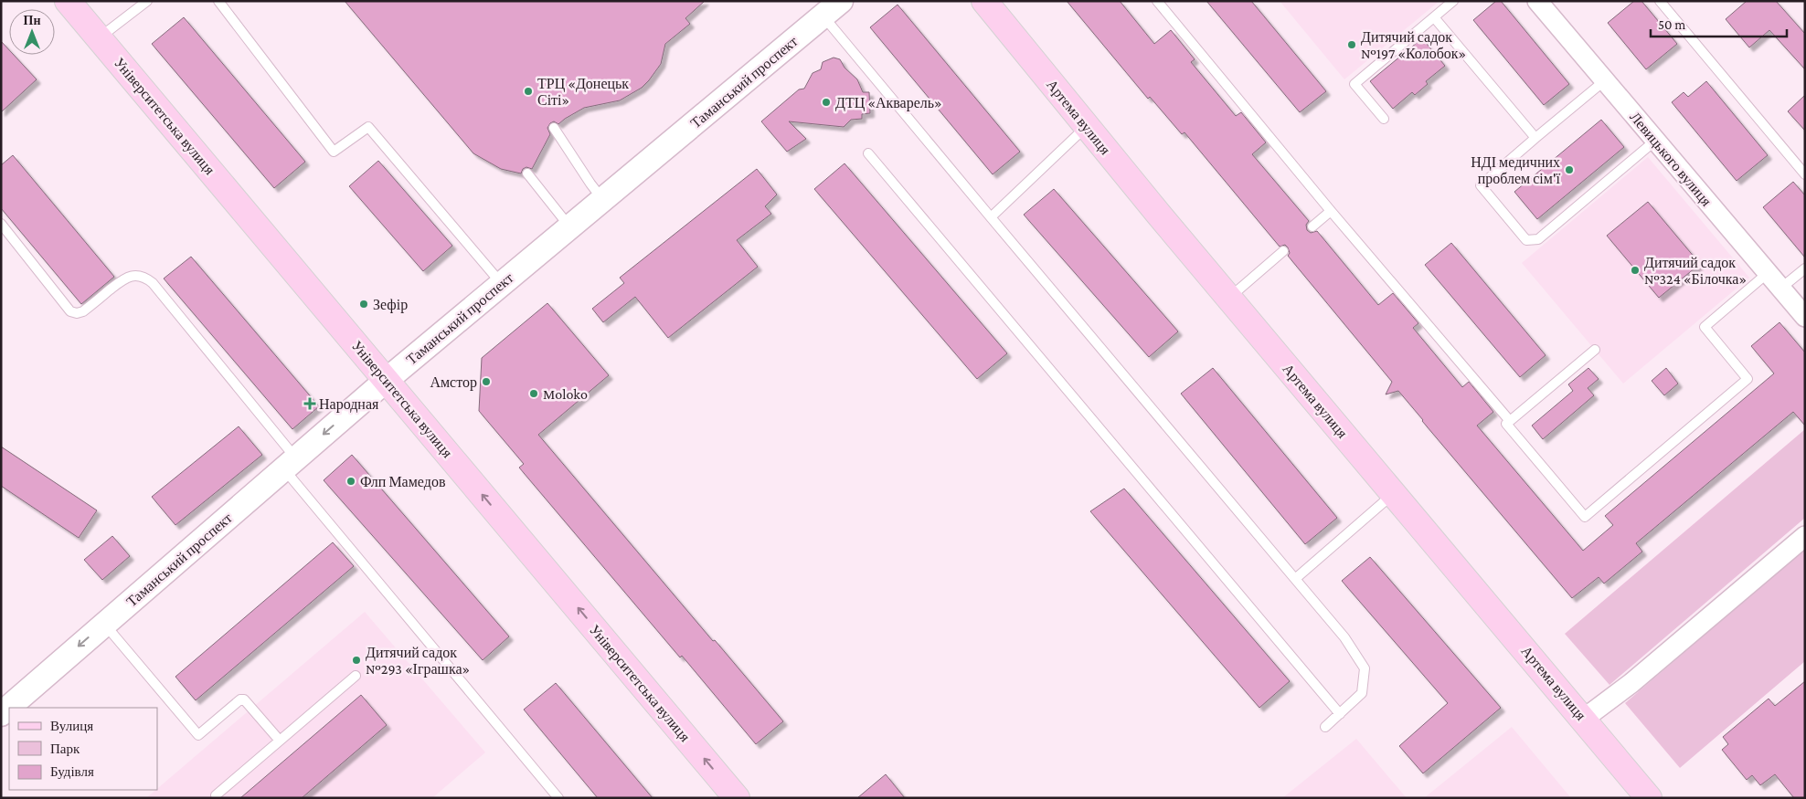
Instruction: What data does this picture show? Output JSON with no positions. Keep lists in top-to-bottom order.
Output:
{
  "streets": {
    "main road": ["Університетська вулиця", "Артема вулиця"],
    "street": ["Таманський проспект", "Левицького вулиця"]
  },
  "crossings": [
    ["Таманський проспект", "Університетська вулиця"]
  ],
  "one_way": ["Університетська вулиця"],
  "places": {
    "other": [
      "Дитячий садок №197 «Колобок»",
      "ТРЦ «Донецьк Сіті»",
      "ДТЦ «Акварель»",
      "НДІ медичних проблем сім'ї",
      "Дитячий садок №324 «Білочка»",
      "Зефір",
      "Амстор",
      "Moloko",
      "Флп Мамедов",
      "Дитячий садок №293 «Іграшка»"
    ],
    "health": ["Народная"]
  },
  "legend": ["Вулиця", "Парк", "Будівля"],
  "scale_bar": "50 m",
  "north": "top"
}
